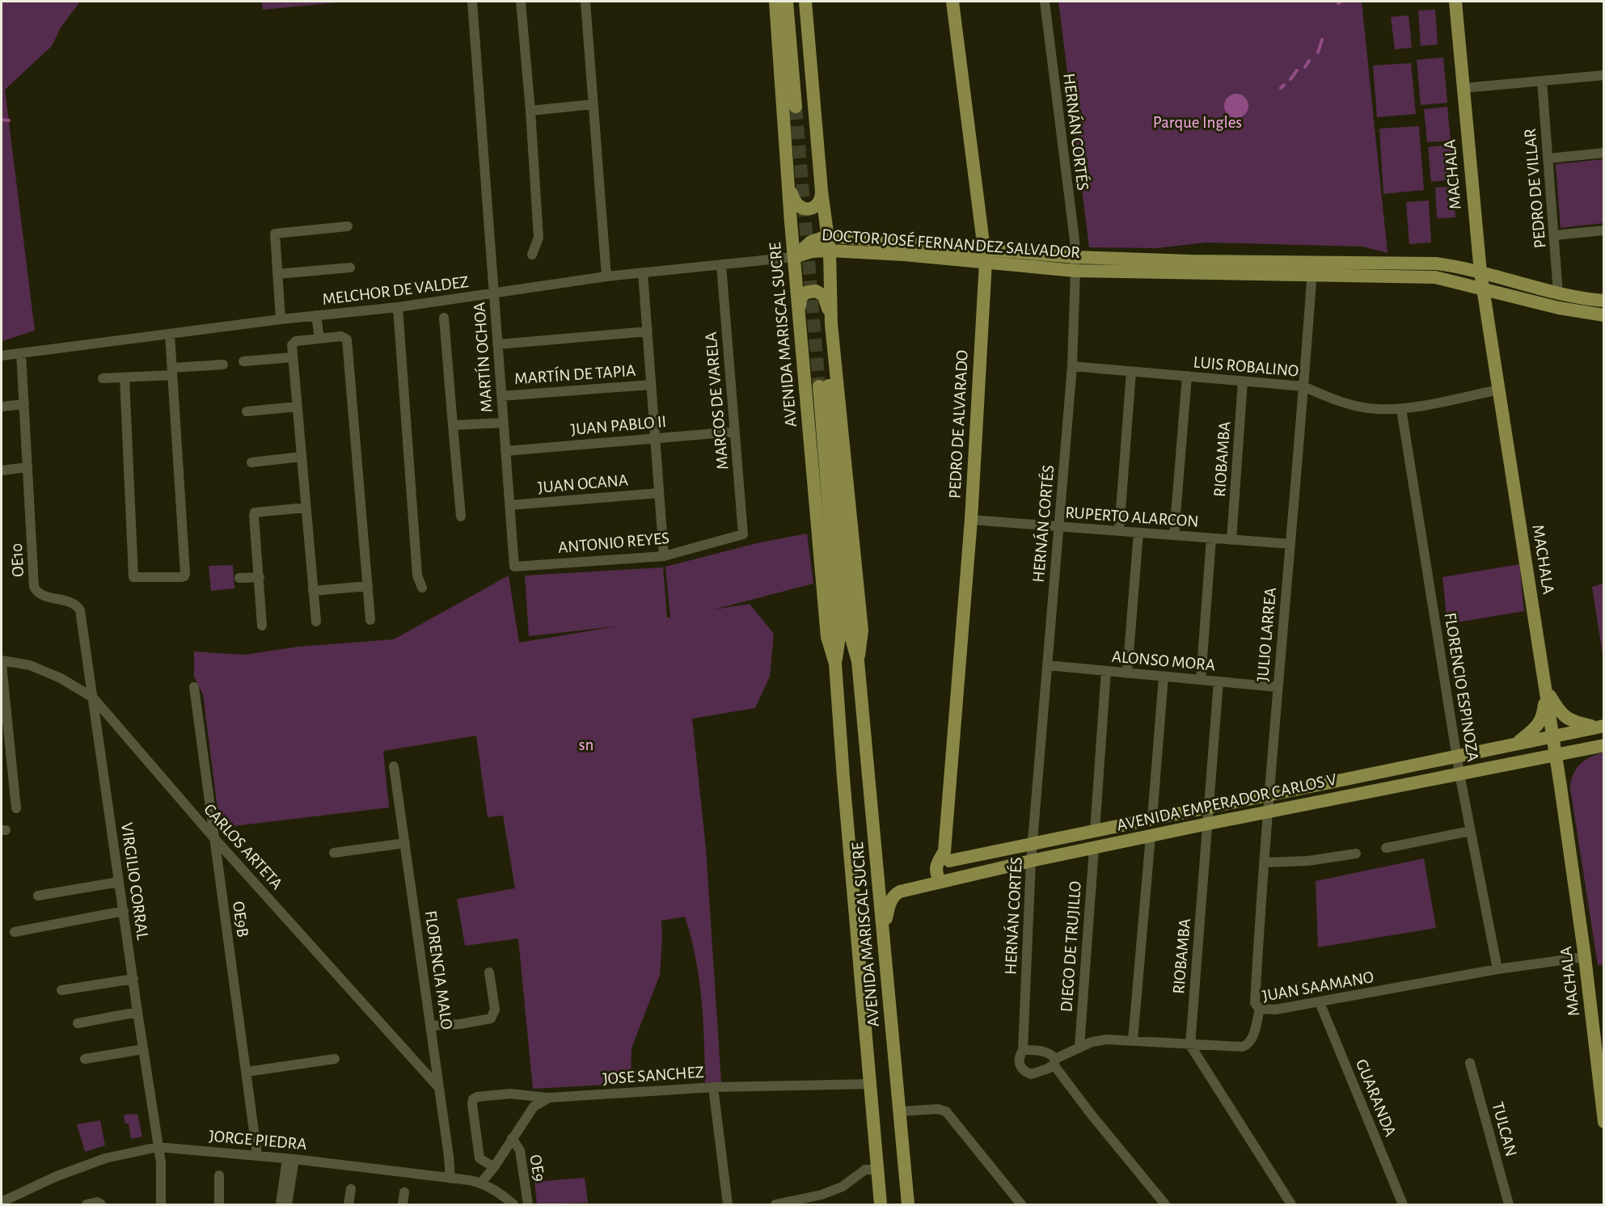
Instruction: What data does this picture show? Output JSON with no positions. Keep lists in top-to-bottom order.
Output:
{
  "streets": {
    "main road": [
      "MACHALA",
      "DOCTOR JOSÉ FERNANDEZ SALVADOR",
      "AVENIDA MARISCAL SUCRE",
      "PEDRO DE ALVARADO",
      "AVENIDA EMPERADOR CARLOS V"
    ],
    "street": [
      "HERNÁN CORTÉS",
      "PEDRO DE VILLAR",
      "MELCHOR DE VALDEZ",
      "MARTÍN OCHOA",
      "LUIS ROBALINO",
      "MARTÍN DE TAPIA",
      "MARCOS DE VARELA",
      "JUAN PABLO II",
      "RIOBAMBA",
      "JUAN OCANA",
      "RUPERTO ALARCON",
      "ANTONIO REYES",
      "OE10",
      "JULIO LARREA",
      "ALONSO MORA",
      "FLORENCIO ESPINOZA",
      "CARLOS ARTETA",
      "VIRGILIO CORRAL",
      "OE9B",
      "DIEGO DE TRUJILLO",
      "FLORENCIA MALO",
      "JUAN SAAMANO",
      "JOSE SANCHEZ",
      "GUARANDA",
      "TULCAN",
      "JORGE PIEDRA",
      "OE9"
    ]
  },
  "crossings": [
    ["HERNÁN CORTÉS", "DOCTOR JOSÉ FERNANDEZ SALVADOR"],
    ["HERNÁN CORTÉS", "LUIS ROBALINO"],
    ["HERNÁN CORTÉS", "RUPERTO ALARCON"],
    ["HERNÁN CORTÉS", "ALONSO MORA"],
    ["HERNÁN CORTÉS", "AVENIDA EMPERADOR CARLOS V"],
    ["HERNÁN CORTÉS", "JUAN SAAMANO"],
    ["MACHALA", "DOCTOR JOSÉ FERNANDEZ SALVADOR"],
    ["MACHALA", "LUIS ROBALINO"],
    ["MACHALA", "AVENIDA EMPERADOR CARLOS V"],
    ["MACHALA", "JUAN SAAMANO"],
    ["PEDRO DE VILLAR", "DOCTOR JOSÉ FERNANDEZ SALVADOR"],
    ["DOCTOR JOSÉ FERNANDEZ SALVADOR", "MELCHOR DE VALDEZ"],
    ["DOCTOR JOSÉ FERNANDEZ SALVADOR", "AVENIDA MARISCAL SUCRE"],
    ["DOCTOR JOSÉ FERNANDEZ SALVADOR", "PEDRO DE ALVARADO"],
    ["DOCTOR JOSÉ FERNANDEZ SALVADOR", "JULIO LARREA"],
    ["MELCHOR DE VALDEZ", "AVENIDA MARISCAL SUCRE"],
    ["MELCHOR DE VALDEZ", "MARTÍN OCHOA"],
    ["MELCHOR DE VALDEZ", "MARCOS DE VARELA"],
    ["MELCHOR DE VALDEZ", "OE10"],
    ["AVENIDA MARISCAL SUCRE", "AVENIDA EMPERADOR CARLOS V"],
    ["AVENIDA MARISCAL SUCRE", "JOSE SANCHEZ"],
    ["MARTÍN OCHOA", "MARTÍN DE TAPIA"],
    ["MARTÍN OCHOA", "JUAN PABLO II"],
    ["MARTÍN OCHOA", "JUAN OCANA"],
    ["MARTÍN OCHOA", "ANTONIO REYES"],
    ["LUIS ROBALINO", "RIOBAMBA"],
    ["LUIS ROBALINO", "JULIO LARREA"],
    ["LUIS ROBALINO", "FLORENCIO ESPINOZA"],
    ["MARCOS DE VARELA", "JUAN PABLO II"],
    ["MARCOS DE VARELA", "ANTONIO REYES"],
    ["PEDRO DE ALVARADO", "RUPERTO ALARCON"],
    ["PEDRO DE ALVARADO", "AVENIDA EMPERADOR CARLOS V"],
    ["RIOBAMBA", "RUPERTO ALARCON"],
    ["RIOBAMBA", "ALONSO MORA"],
    ["RIOBAMBA", "AVENIDA EMPERADOR CARLOS V"],
    ["RIOBAMBA", "JUAN SAAMANO"],
    ["RUPERTO ALARCON", "JULIO LARREA"],
    ["OE10", "VIRGILIO CORRAL"],
    ["JULIO LARREA", "ALONSO MORA"],
    ["JULIO LARREA", "AVENIDA EMPERADOR CARLOS V"],
    ["JULIO LARREA", "JUAN SAAMANO"],
    ["FLORENCIO ESPINOZA", "AVENIDA EMPERADOR CARLOS V"],
    ["FLORENCIO ESPINOZA", "JUAN SAAMANO"],
    ["AVENIDA EMPERADOR CARLOS V", "DIEGO DE TRUJILLO"],
    ["CARLOS ARTETA", "VIRGILIO CORRAL"],
    ["CARLOS ARTETA", "OE9B"],
    ["CARLOS ARTETA", "FLORENCIA MALO"],
    ["VIRGILIO CORRAL", "JORGE PIEDRA"],
    ["OE9B", "JORGE PIEDRA"],
    ["DIEGO DE TRUJILLO", "JUAN SAAMANO"],
    ["FLORENCIA MALO", "JORGE PIEDRA"],
    ["JUAN SAAMANO", "GUARANDA"]
  ],
  "parks": ["Parque Ingles", "sn"]
}
